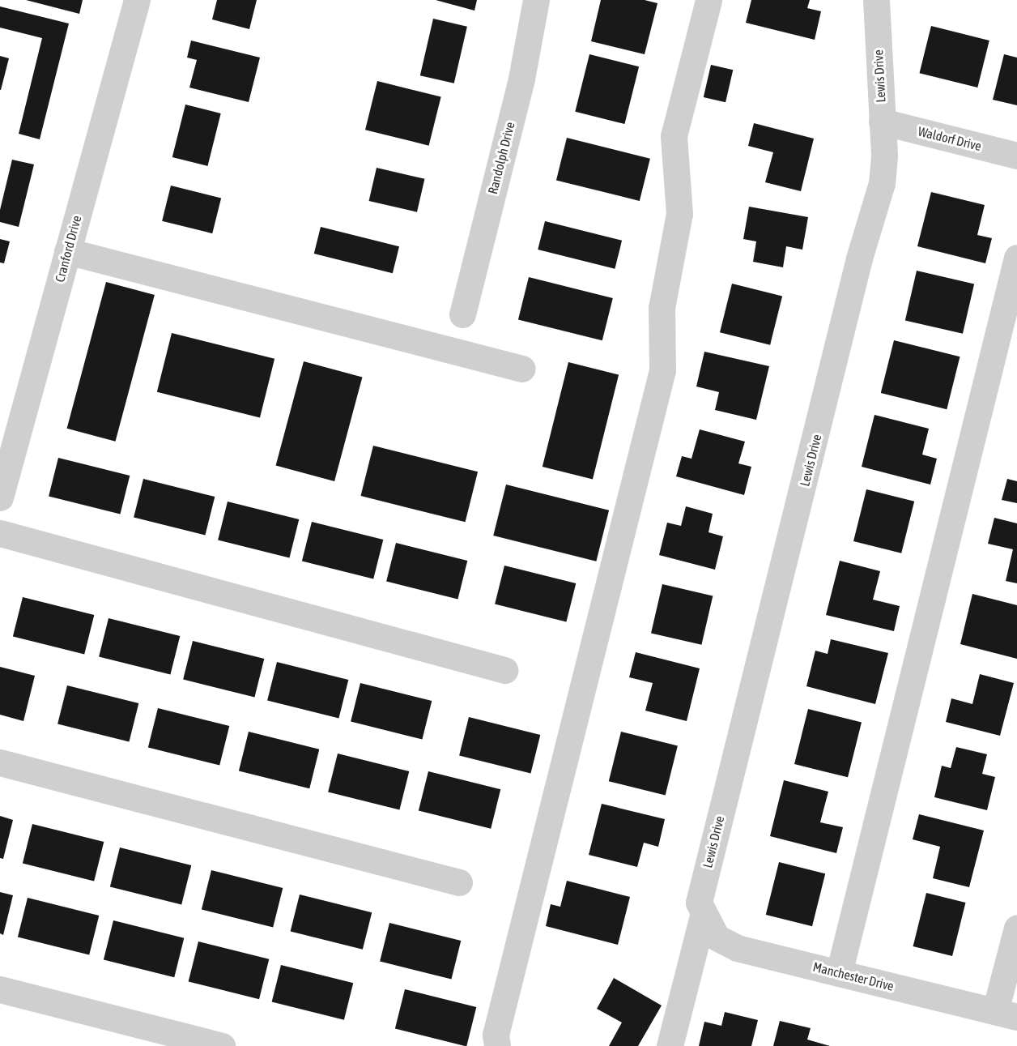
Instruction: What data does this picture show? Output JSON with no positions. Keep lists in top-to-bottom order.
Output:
{
  "streets": {
    "street": [
      "Lewis Drive",
      "Waldorf Drive",
      "Randolph Drive",
      "Cranford Drive",
      "Manchester Drive"
    ]
  },
  "crossings": [
    ["Lewis Drive", "Waldorf Drive"],
    ["Lewis Drive", "Manchester Drive"]
  ]
}
